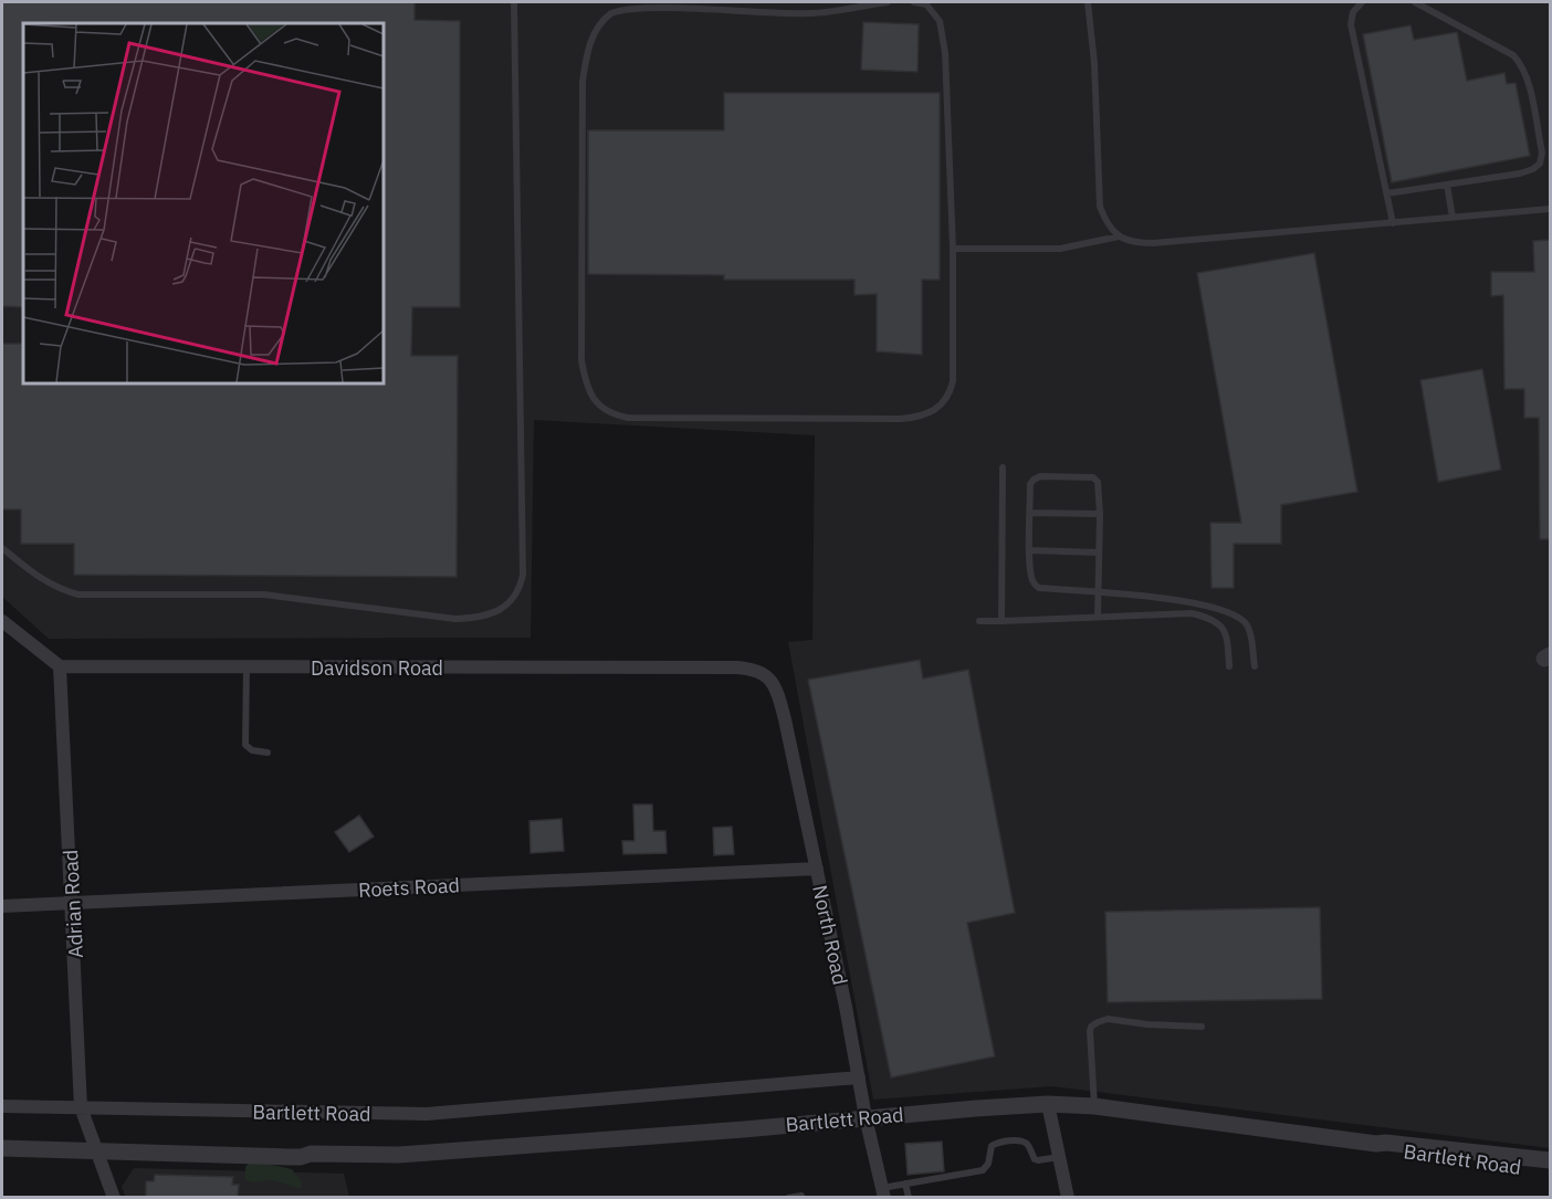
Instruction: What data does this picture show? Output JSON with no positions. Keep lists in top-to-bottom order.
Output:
{
  "streets": {
    "street": [
      "Davidson Road",
      "Roets Road",
      "Adrian Road",
      "North Road",
      "Bartlett Road"
    ]
  },
  "crossings": [
    ["Davidson Road", "Adrian Road"],
    ["Davidson Road", "North Road"],
    ["Roets Road", "Adrian Road"],
    ["Roets Road", "North Road"],
    ["Adrian Road", "Bartlett Road"],
    ["North Road", "Bartlett Road"]
  ]
}
